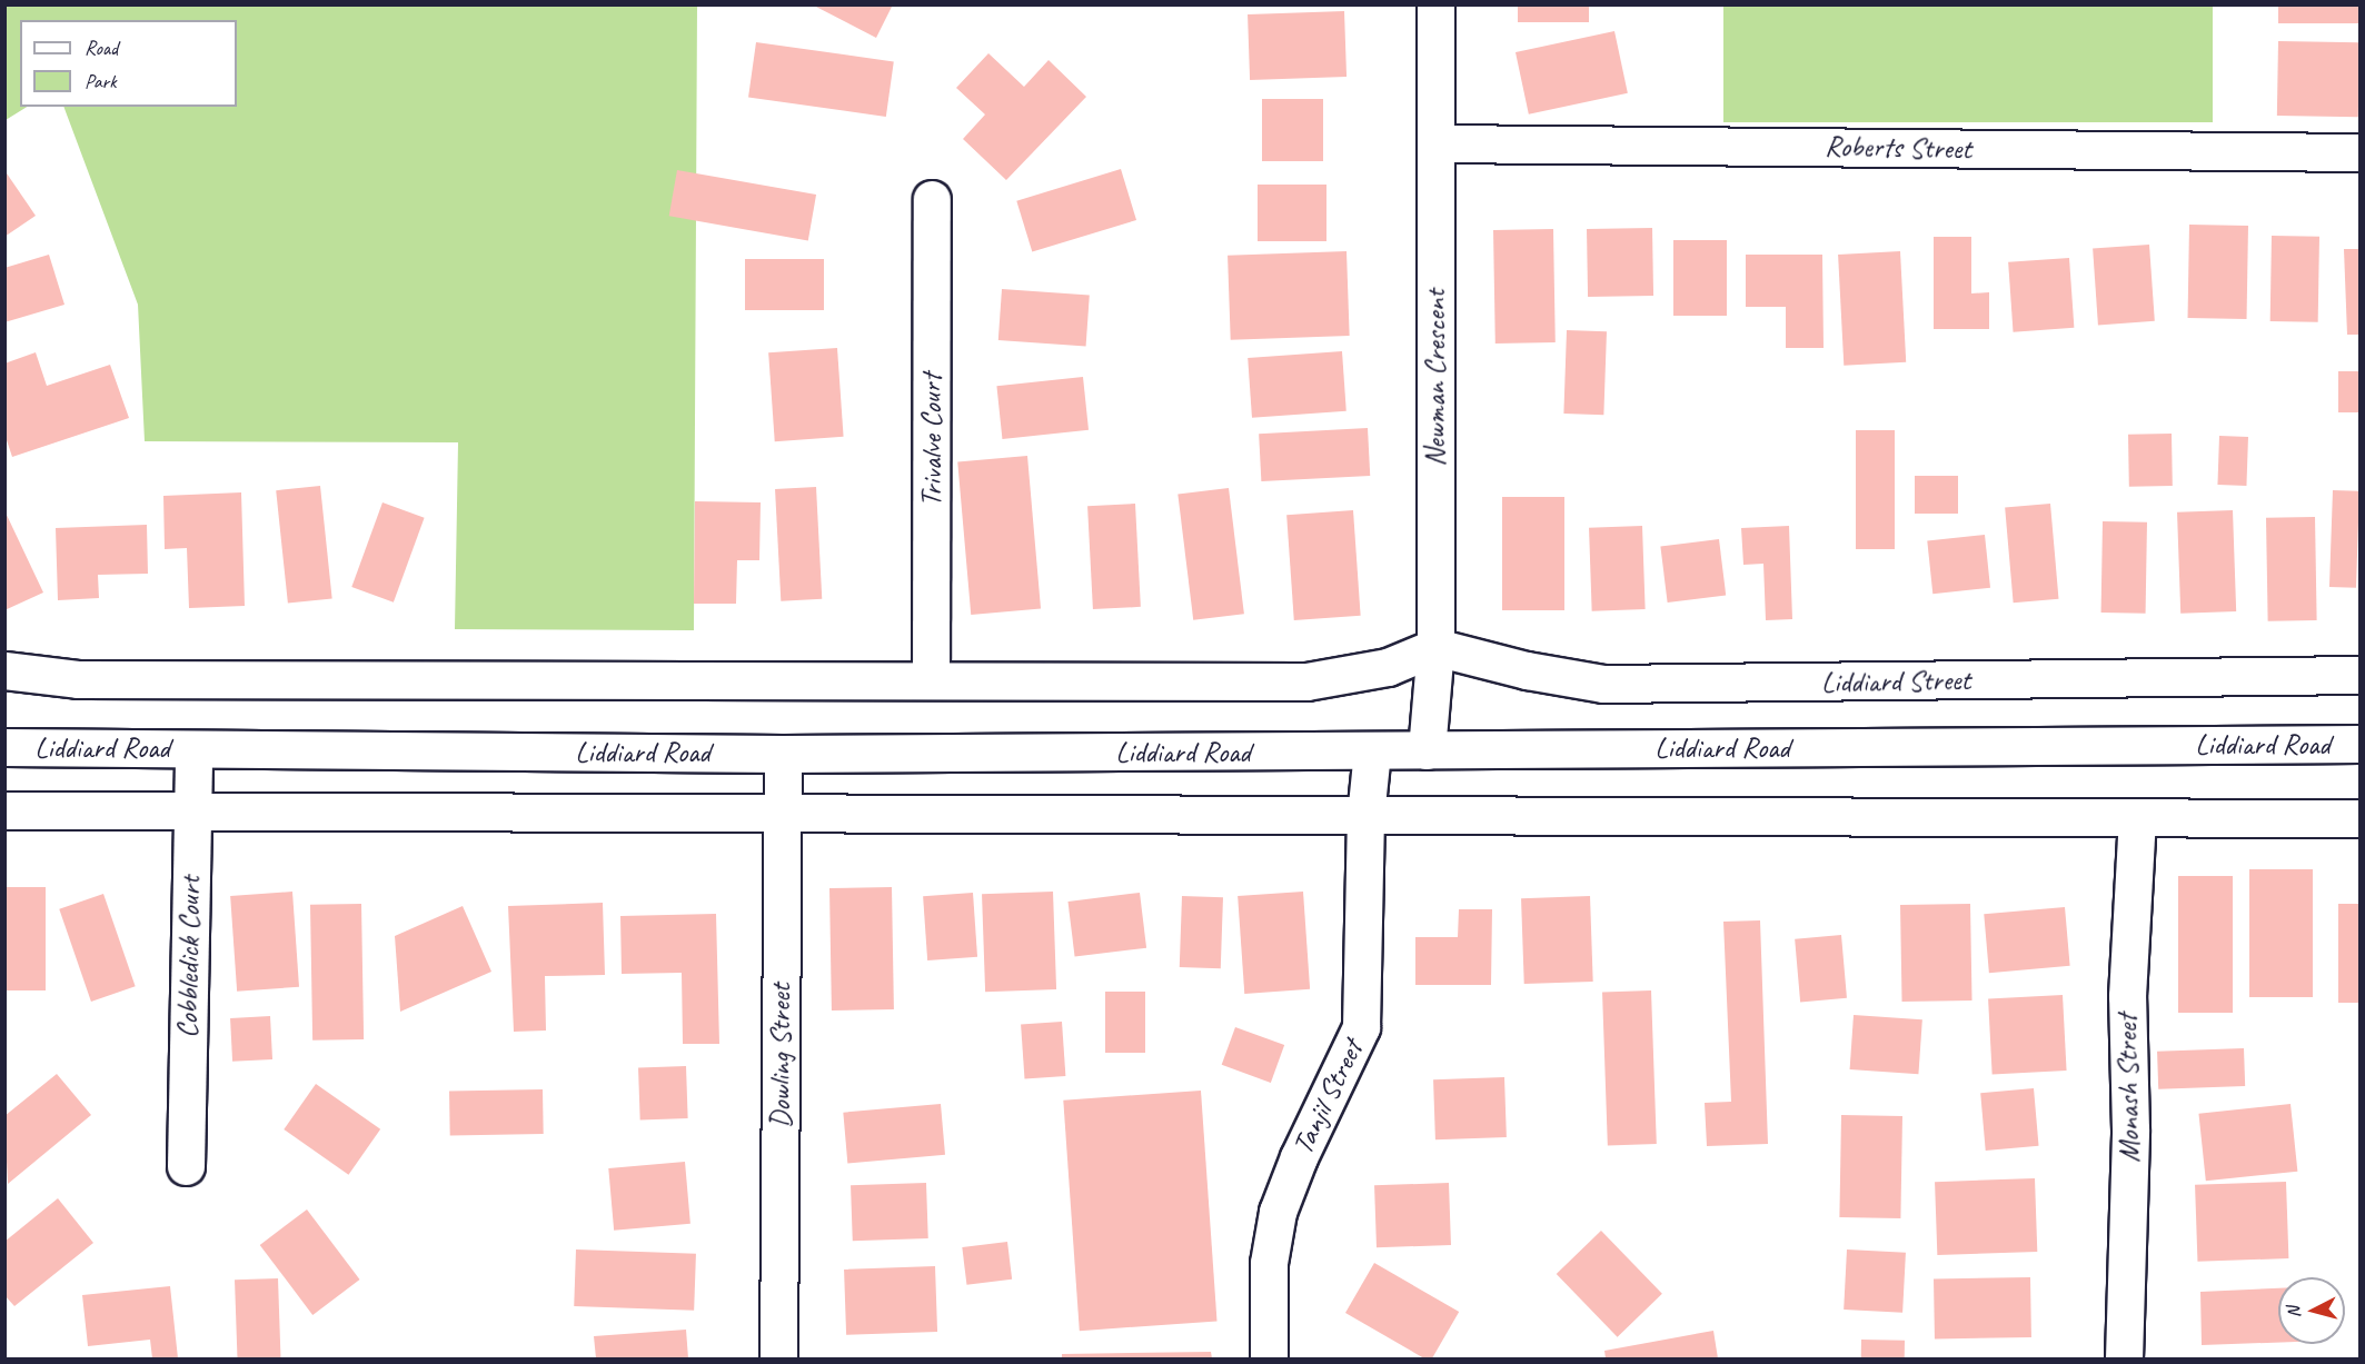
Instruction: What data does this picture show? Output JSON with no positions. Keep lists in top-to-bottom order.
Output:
{
  "streets": {
    "street": [
      "Roberts Street",
      "Newman Crescent",
      "Trivalve Court",
      "Liddiard Street",
      "Liddiard Road",
      "Cobbledick Court",
      "Dowling Street",
      "Monash Street",
      "Tanjil Street"
    ]
  },
  "crossings": [
    ["Roberts Street", "Newman Crescent"],
    ["Newman Crescent", "Liddiard Street"],
    ["Newman Crescent", "Liddiard Road"],
    ["Liddiard Road", "Cobbledick Court"],
    ["Liddiard Road", "Dowling Street"],
    ["Liddiard Road", "Monash Street"],
    ["Liddiard Road", "Tanjil Street"]
  ],
  "legend": ["Road", "Park"],
  "north": "left"
}
